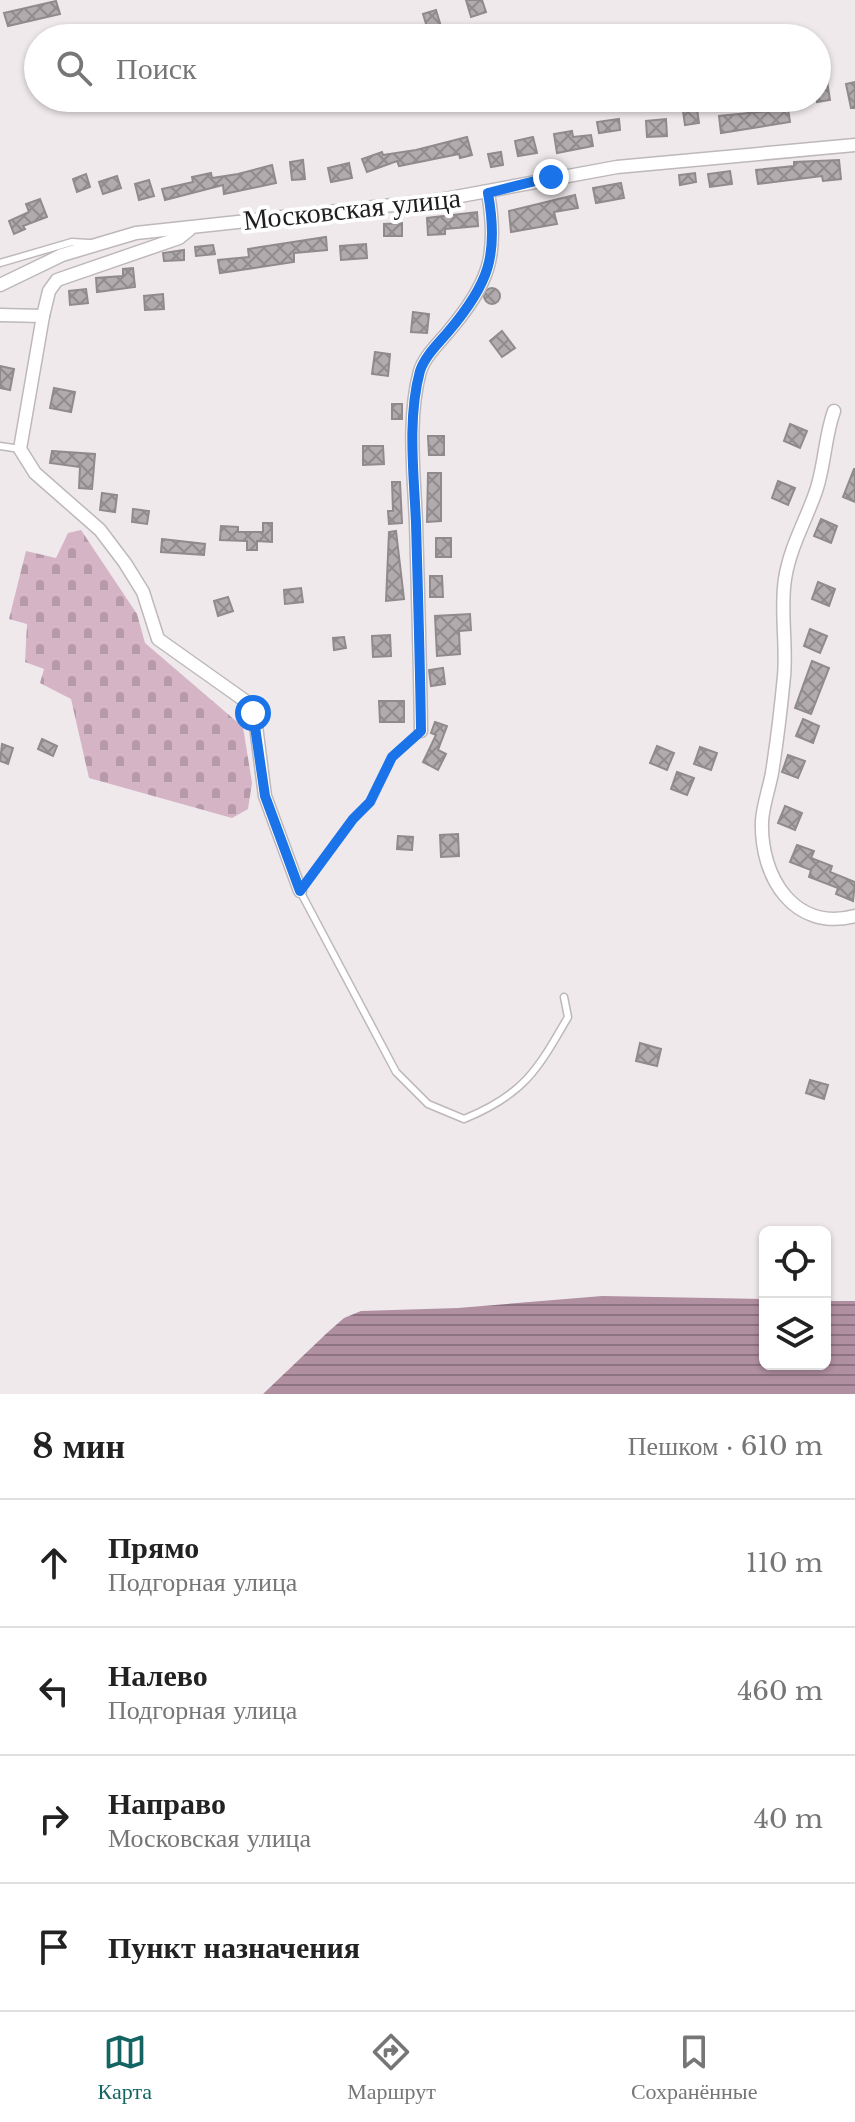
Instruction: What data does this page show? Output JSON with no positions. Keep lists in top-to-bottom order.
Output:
{
  "streets": {
    "street": ["Московская улица"]
  },
  "page": {
    "search": "Поиск",
    "heading": ["8 мин", "Пешком · 610 m"],
    "list": [
      ["Прямо", "Подгорная улица", "110 m"],
      ["Налево", "Подгорная улица", "460 m"],
      ["Направо", "Московская улица", "40 m"],
      "Пункт назначения"
    ],
    "nav": ["Карта", "Маршрут", "Сохранённые"]
  }
}
